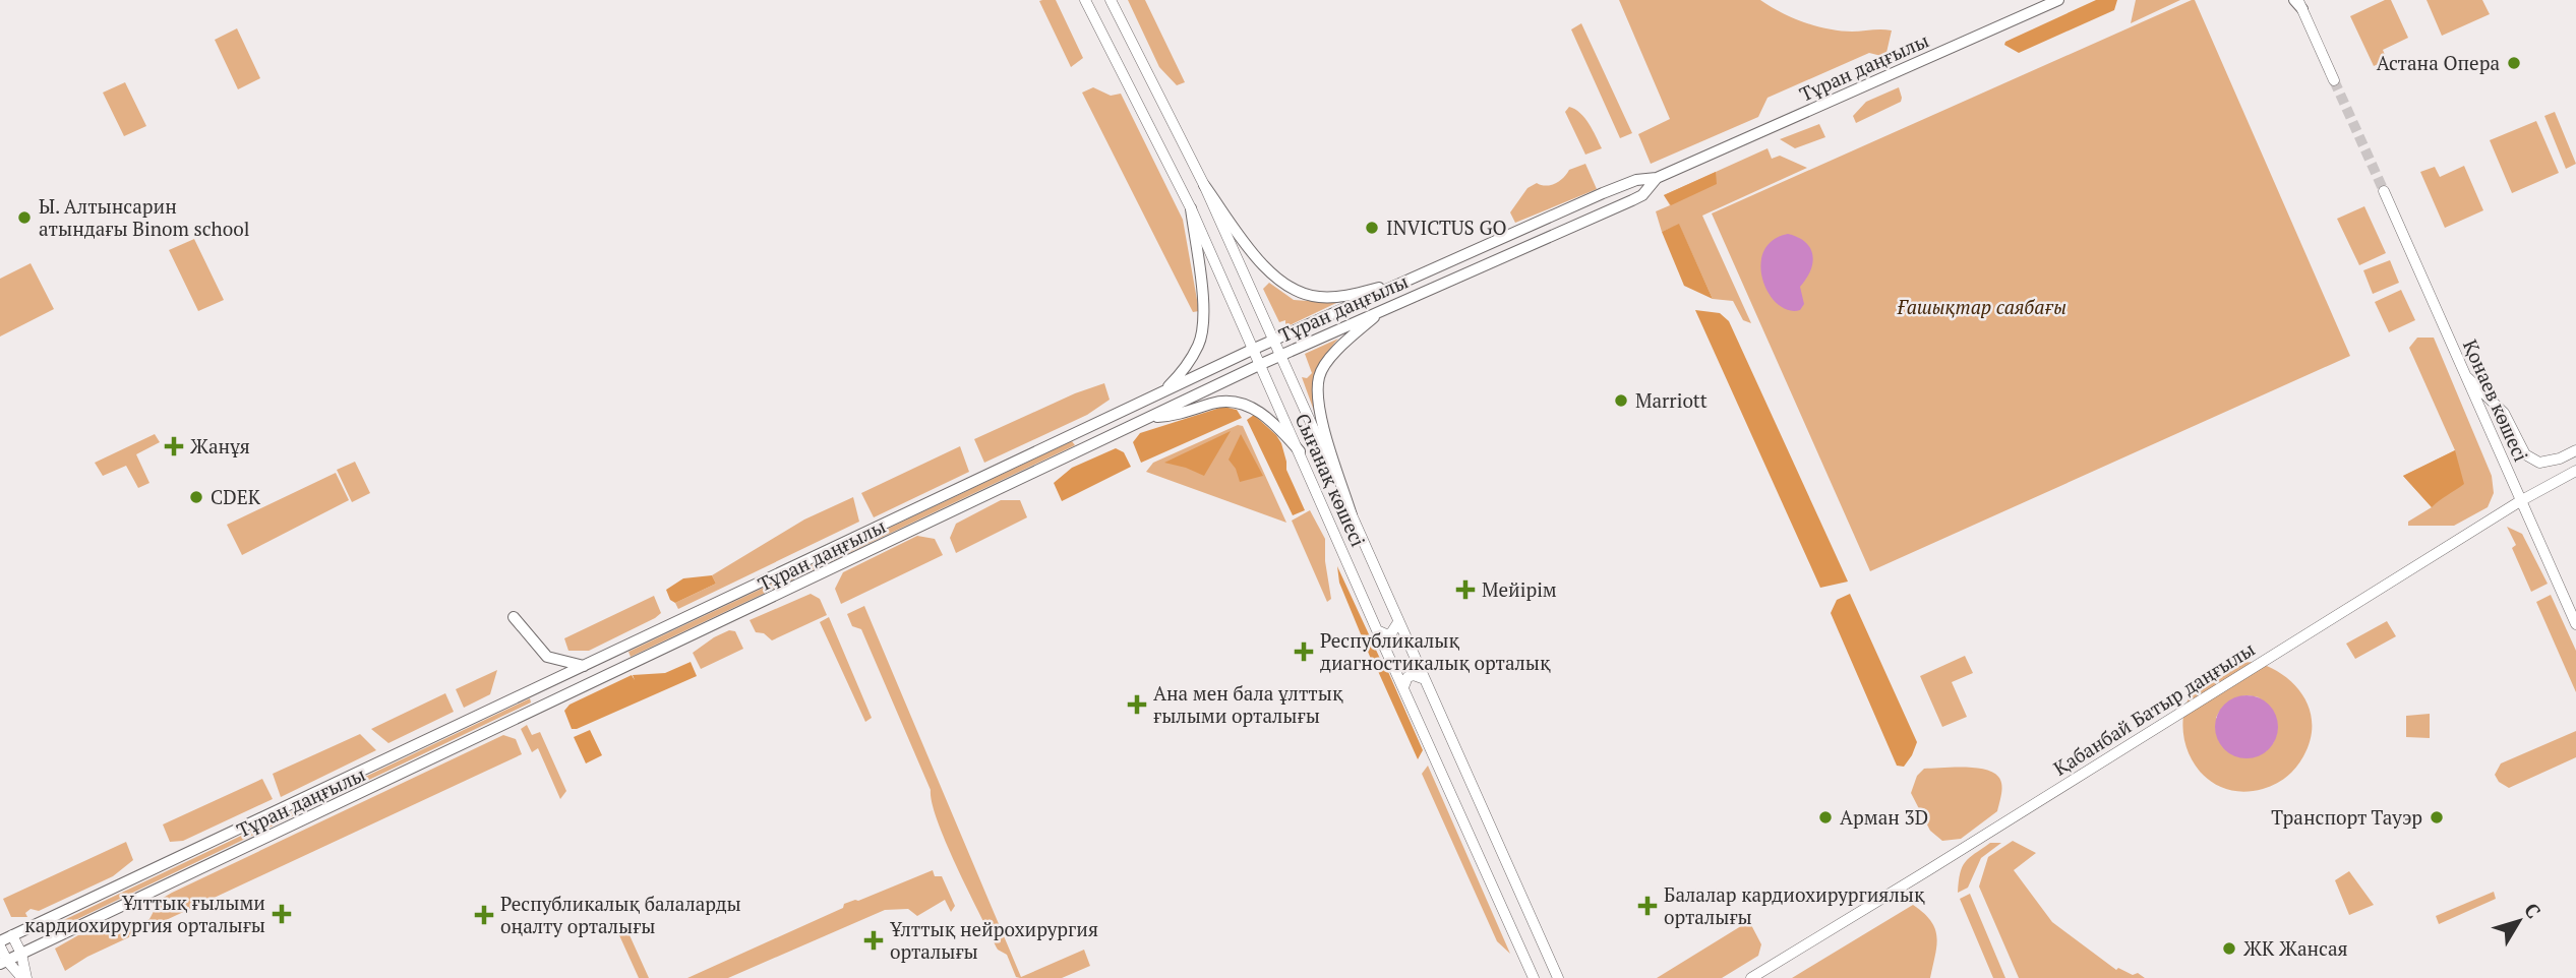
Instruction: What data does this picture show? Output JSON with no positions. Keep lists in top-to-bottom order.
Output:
{
  "streets": {
    "main road": [
      "Тұран даңғылы",
      "Қонаев көшесі",
      "Сығанақ көшесі",
      "Қабанбай Батыр даңғылы"
    ]
  },
  "crossings": [
    ["Тұран даңғылы", "Сығанақ көшесі"],
    ["Қонаев көшесі", "Қабанбай Батыр даңғылы"]
  ],
  "parks": ["Ғашықтар саябағы"],
  "places": {
    "other": [
      "Астана Опера",
      "Ы. Алтынсарин атындағы Binom school",
      "INVICTUS GO",
      "Marriott",
      "CDEK",
      "Арман 3D",
      "Транспорт Тауэр",
      "ЖК Жансая"
    ],
    "health": [
      "Жанұя",
      "Мейірім",
      "Республикалық диагностикалық орталық",
      "Ана мен бала ұлттық ғылыми орталығы",
      "Балалар кардиохирургиялық орталығы",
      "Ұлттық ғылыми кардиохирургия орталығы",
      "Республикалық балаларды оңалту орталығы",
      "Ұлттық нейрохирургия орталығы"
    ]
  },
  "north": "top right"
}
